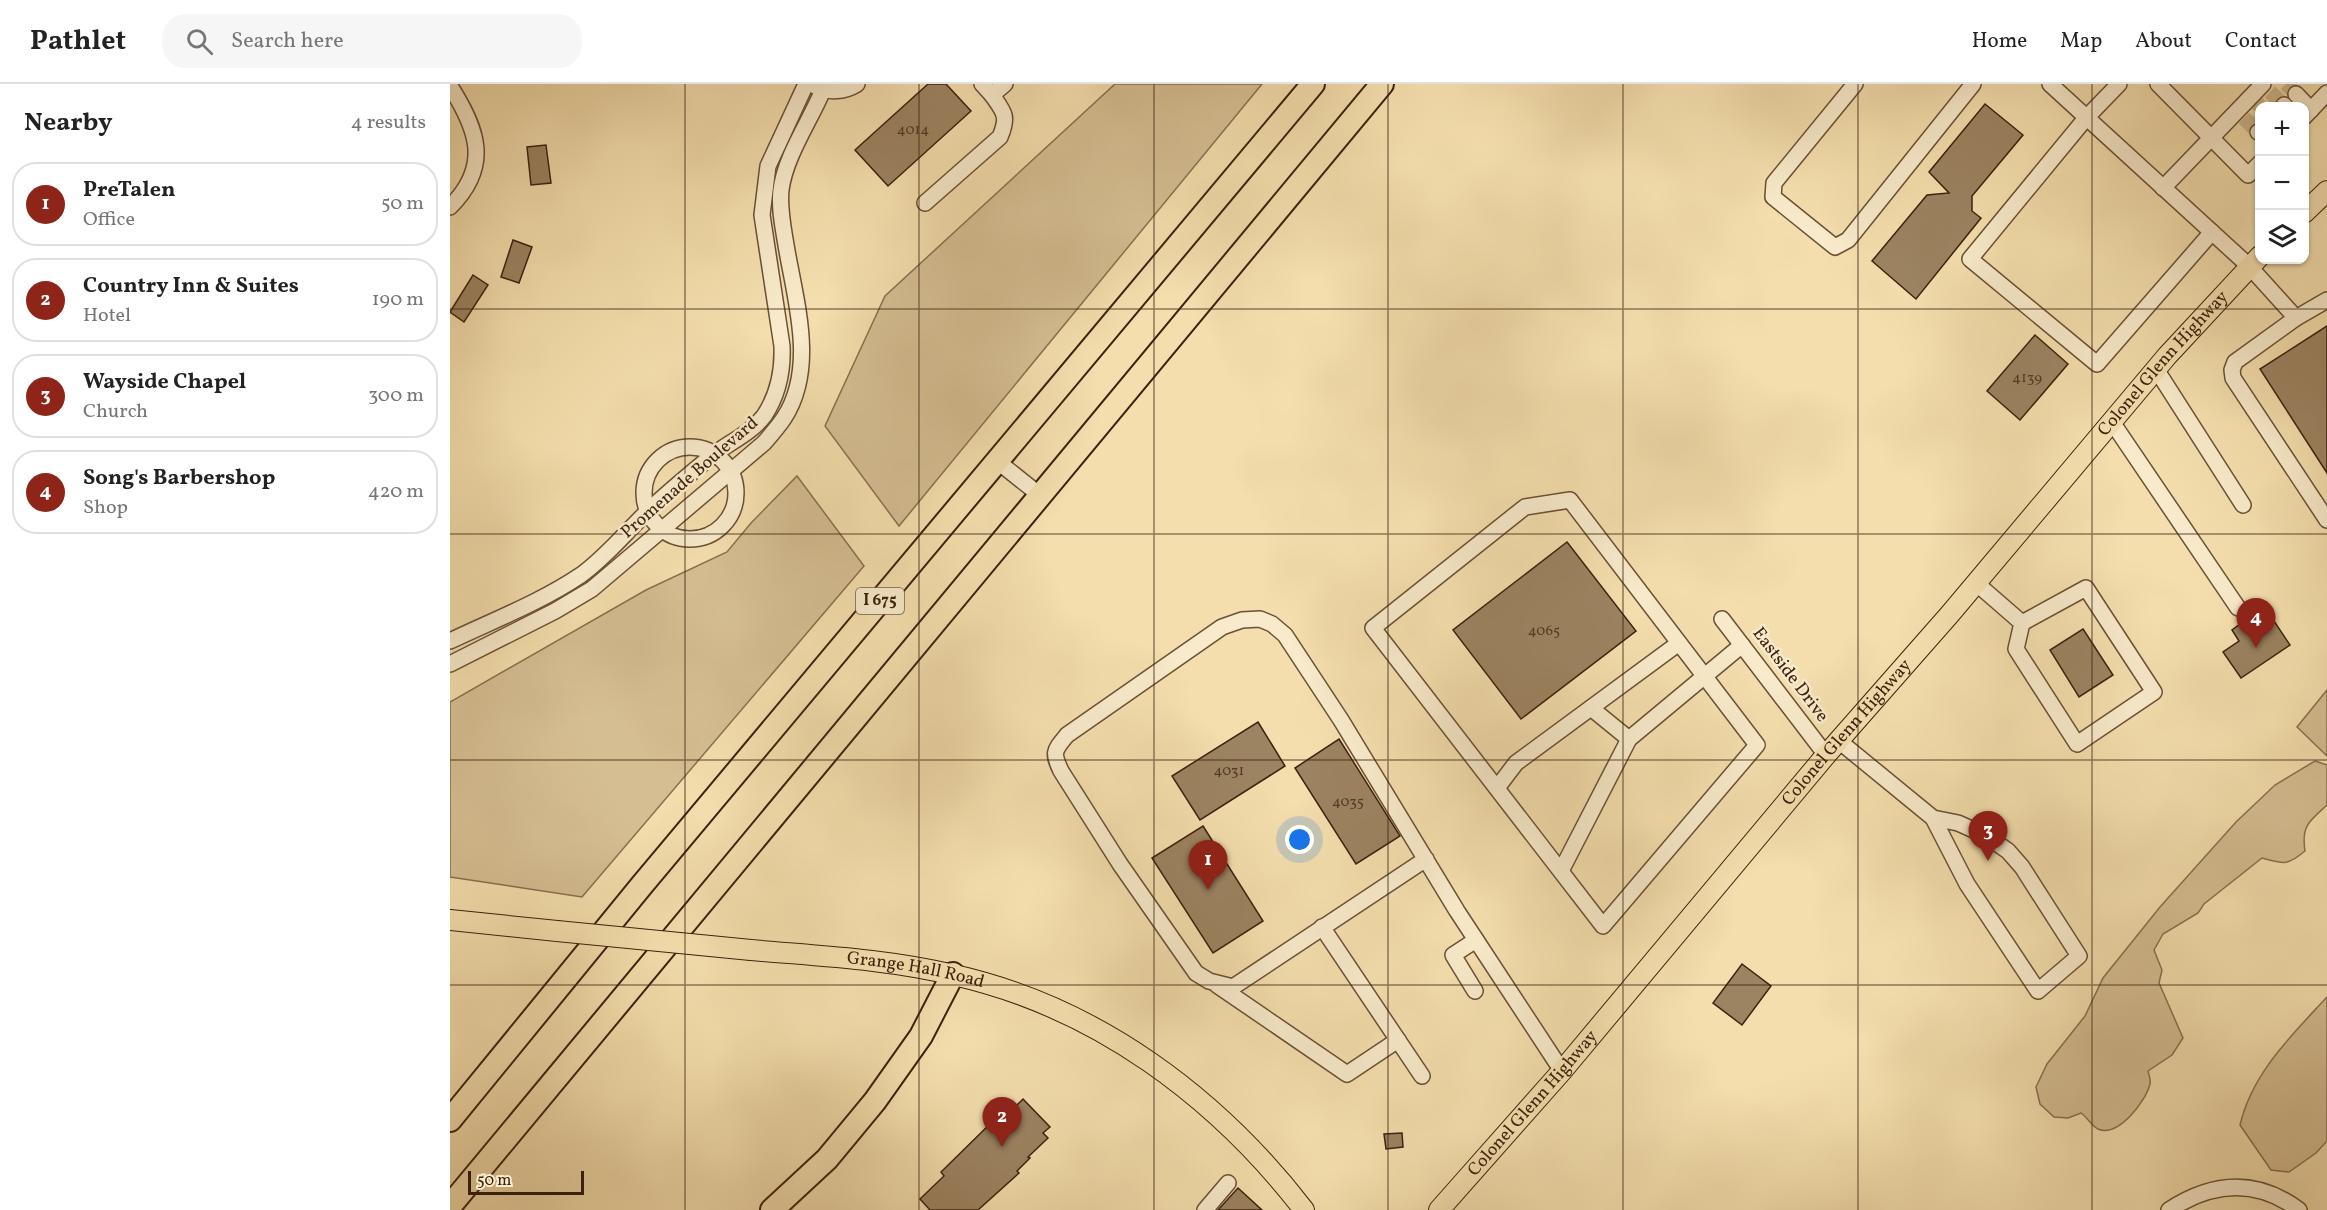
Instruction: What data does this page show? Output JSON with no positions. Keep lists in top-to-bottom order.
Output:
{
  "streets": {
    "highway": ["I 675"],
    "main road": ["Colonel Glenn Highway", "Grange Hall Road"],
    "street": ["Promenade Boulevard", "Eastside Drive"]
  },
  "crossings": [
    ["Colonel Glenn Highway", "Eastside Drive"]
  ],
  "house_numbers": [
    "4014",
    "4139",
    "4065",
    "4031",
    "4035"
  ],
  "scale_bar": "50 m",
  "page": {
    "header": "Pathlet",
    "search": "Search here",
    "nav": [
      "Home",
      "Map",
      "About",
      "Contact"
    ],
    "heading": ["Nearby", "4 results"],
    "map_buttons": ["+", "−"],
    "list": [
      {
        "mark": "1",
        "name": "PreTalen",
        "note": "Office",
        "value": "50 m"
      },
      {
        "mark": "2",
        "name": "Country Inn & Suites",
        "note": "Hotel",
        "value": "190 m"
      },
      {
        "mark": "3",
        "name": "Wayside Chapel",
        "note": "Church",
        "value": "300 m"
      },
      {
        "mark": "4",
        "name": "Song's Barbershop",
        "note": "Shop",
        "value": "420 m"
      }
    ],
    "pins": [
      "4",
      "3",
      "1",
      "2"
    ],
    "scale": "50 m"
  }
}
